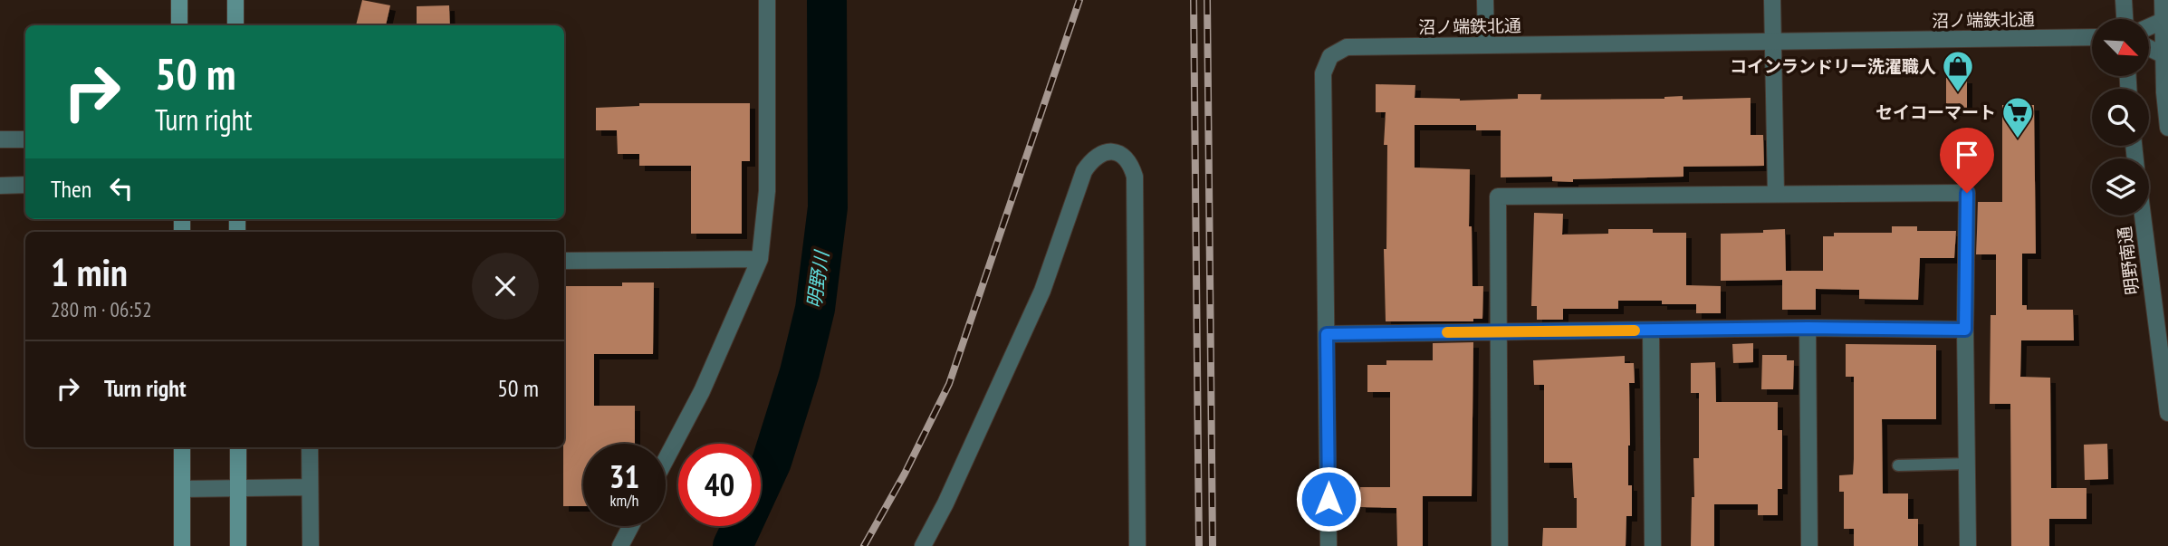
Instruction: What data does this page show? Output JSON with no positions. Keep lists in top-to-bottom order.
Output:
{
  "streets": {
    "street": ["沼ノ端鉄北通", "明野南通"]
  },
  "water": ["明野川"],
  "places": {
    "shop": ["コインランドリー洗濯職人"],
    "supermarket": ["セイコーマート"]
  },
  "north": "bottom right",
  "page": {
    "turn": ["50 m", "Turn right"],
    "then": "Then",
    "heading": ["1 min", "280 m · 06:52"],
    "list": [
      {
        "name": "Turn right",
        "value": "50 m"
      }
    ],
    "speed": "31 km/h",
    "limit": "40"
  }
}
